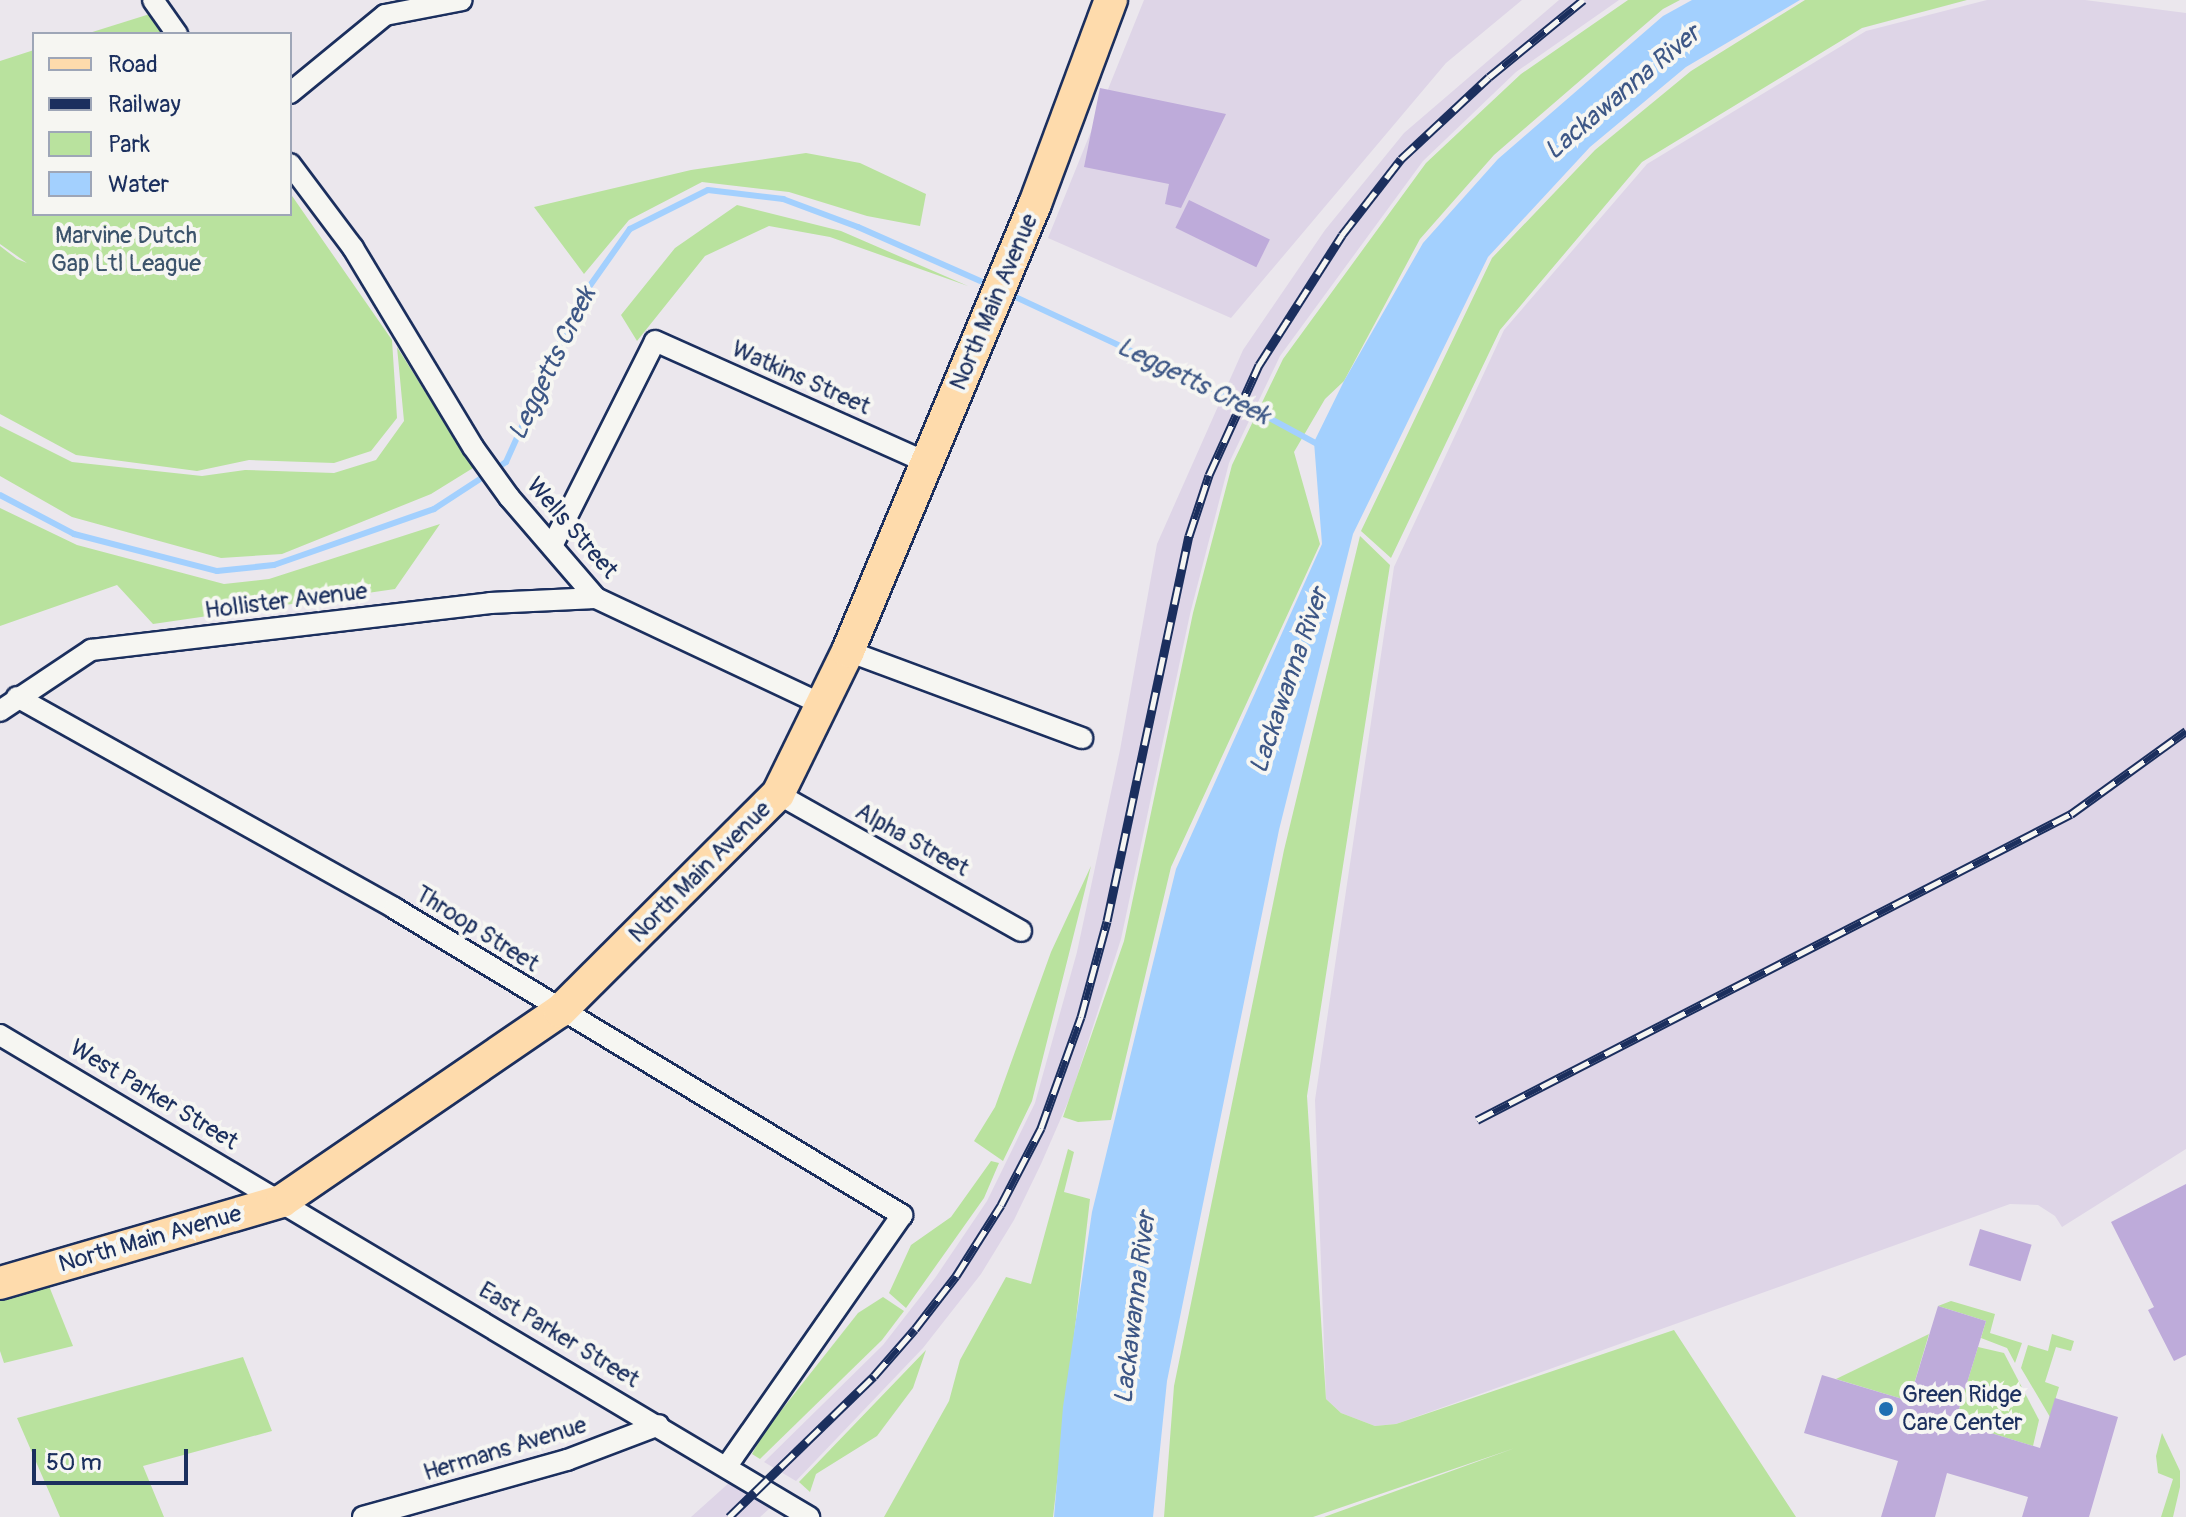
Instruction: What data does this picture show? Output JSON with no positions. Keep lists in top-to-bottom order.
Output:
{
  "streets": {
    "main road": ["North Main Avenue"],
    "street": [
      "Watkins Street",
      "Wells Street",
      "Hollister Avenue",
      "Alpha Street",
      "Throop Street",
      "West Parker Street",
      "East Parker Street",
      "Hermans Avenue"
    ]
  },
  "crossings": [
    ["North Main Avenue", "Watkins Street"],
    ["North Main Avenue", "Wells Street"],
    ["North Main Avenue", "Alpha Street"],
    ["North Main Avenue", "Throop Street"],
    ["North Main Avenue", "West Parker Street"],
    ["North Main Avenue", "East Parker Street"],
    ["Watkins Street", "Wells Street"],
    ["Wells Street", "Hollister Avenue"],
    ["Hollister Avenue", "Throop Street"],
    ["Throop Street", "East Parker Street"],
    ["West Parker Street", "East Parker Street"],
    ["East Parker Street", "Hermans Avenue"]
  ],
  "water": ["Lackawanna River", "Leggetts Creek"],
  "parks": ["Marvine Dutch Gap Ltl League"],
  "places": ["Green Ridge Care Center"],
  "legend": [
    "Road",
    "Railway",
    "Park",
    "Water"
  ],
  "scale_bar": "50 m"
}
